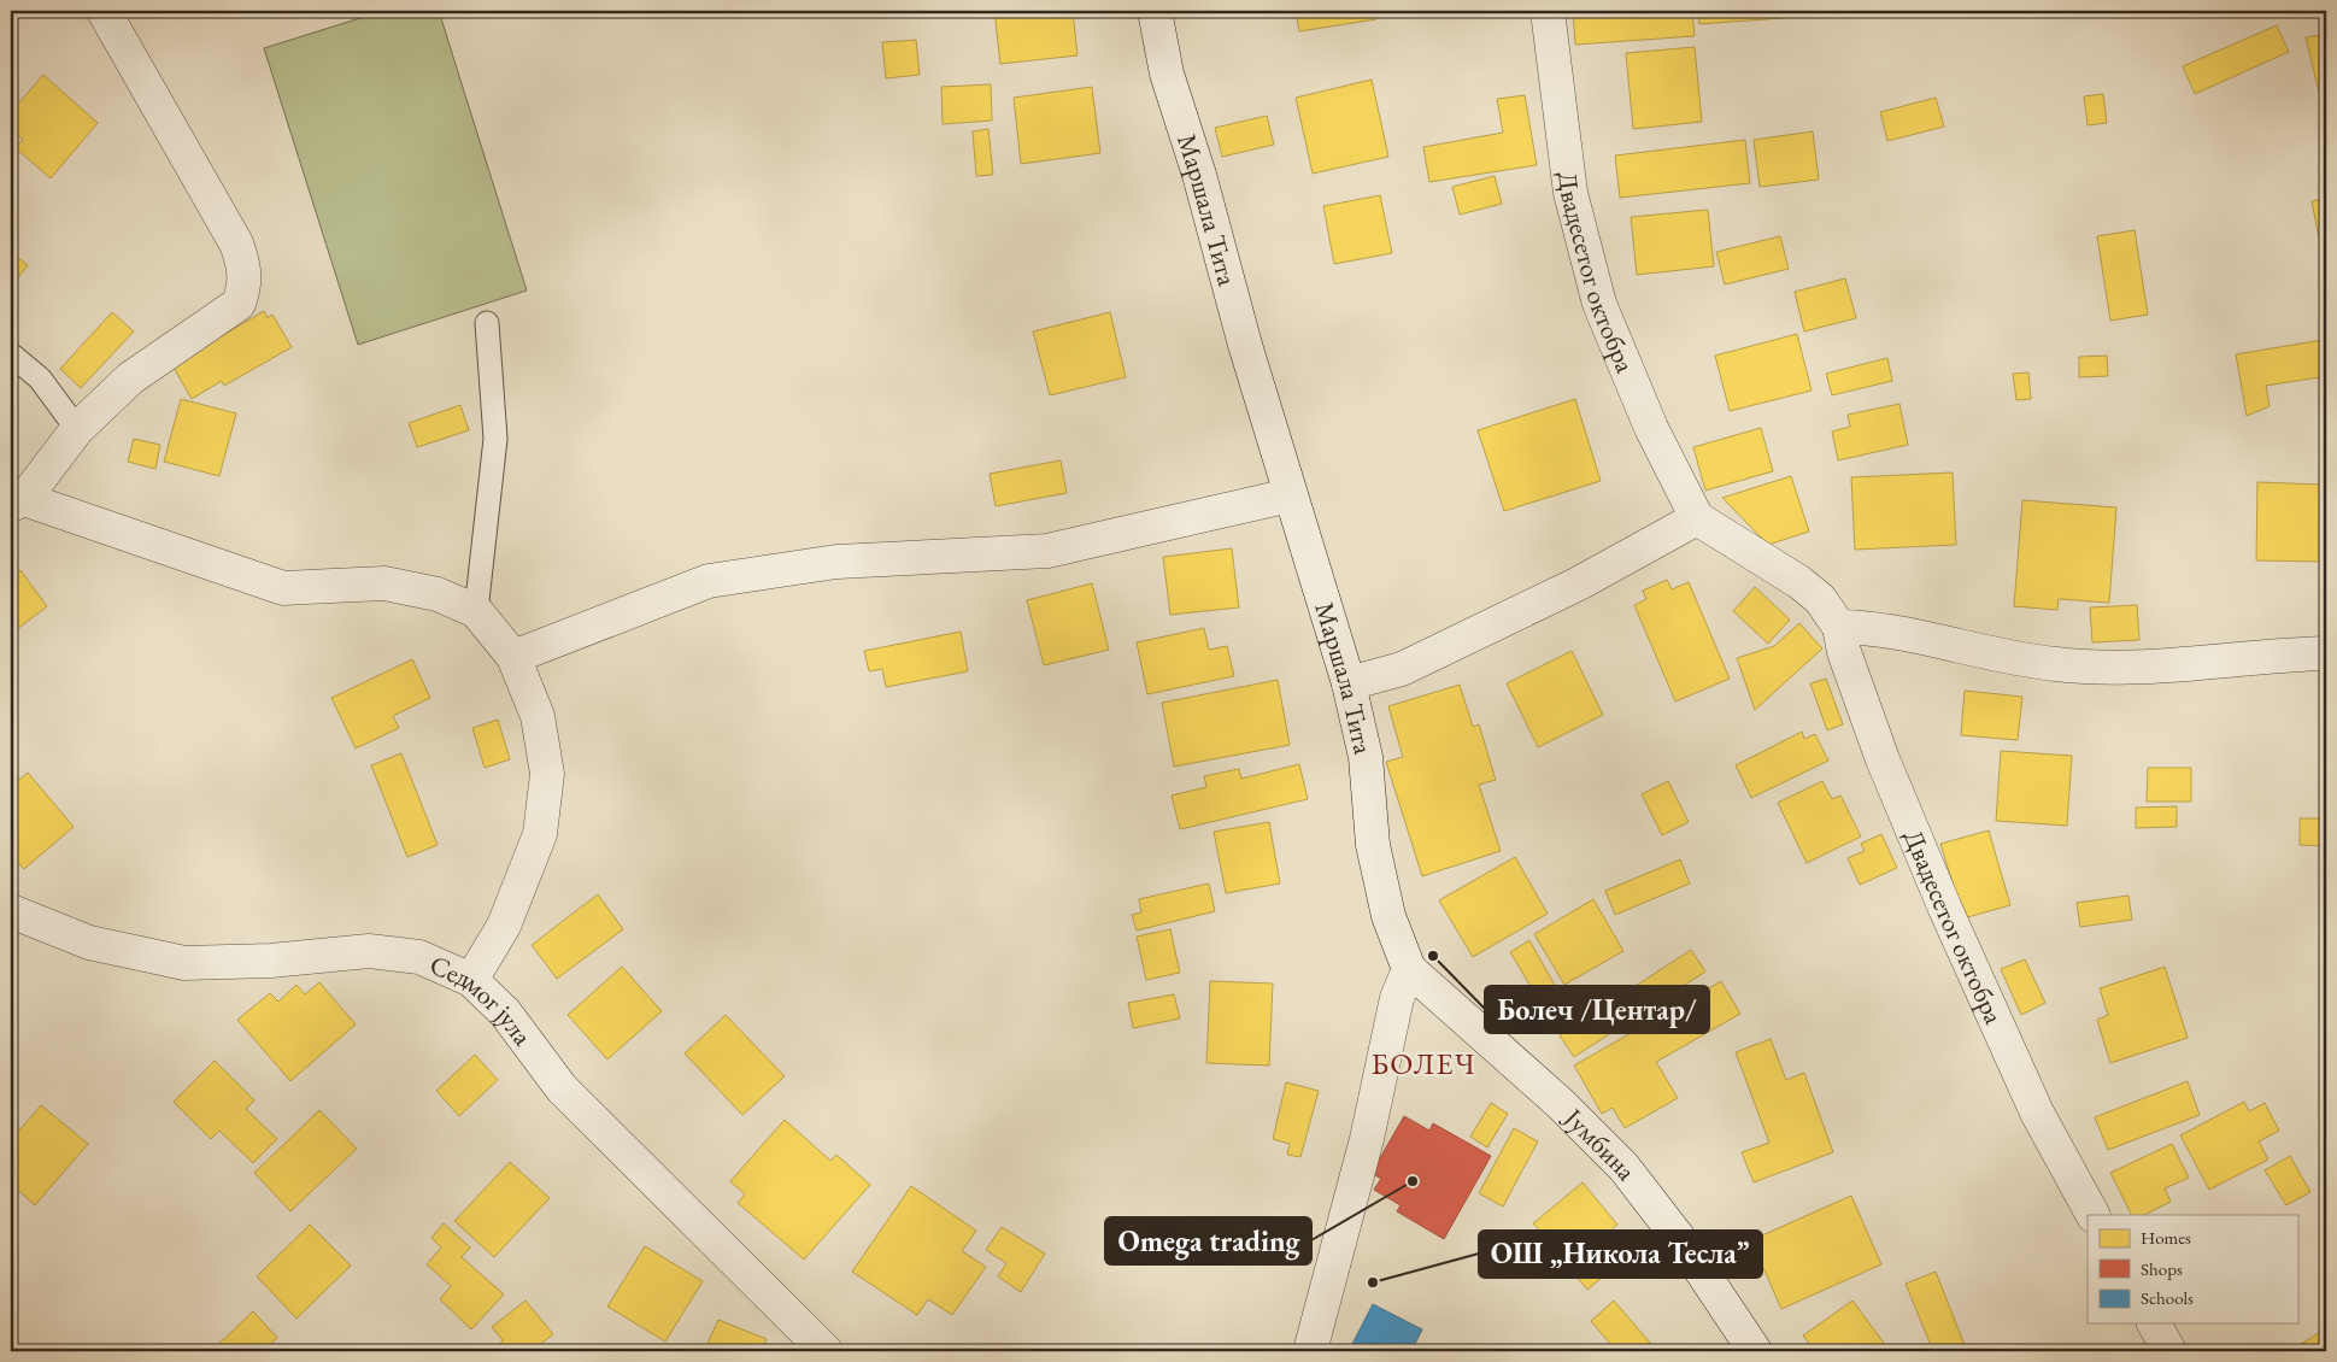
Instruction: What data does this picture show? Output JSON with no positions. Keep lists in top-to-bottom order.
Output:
{
  "streets": {
    "street": [
      "Маршала Тита",
      "Двадесетог октобра",
      "Седмог јула",
      "Јумбина"
    ]
  },
  "crossings": [
    ["Маршала Тита", "Јумбина"]
  ],
  "districts": ["БОЛЕЧ"],
  "places": ["Болеч /Центар/", "Omega trading", "ОШ „Никола Тесла”"],
  "legend": ["Homes", "Shops", "Schools"]
}
